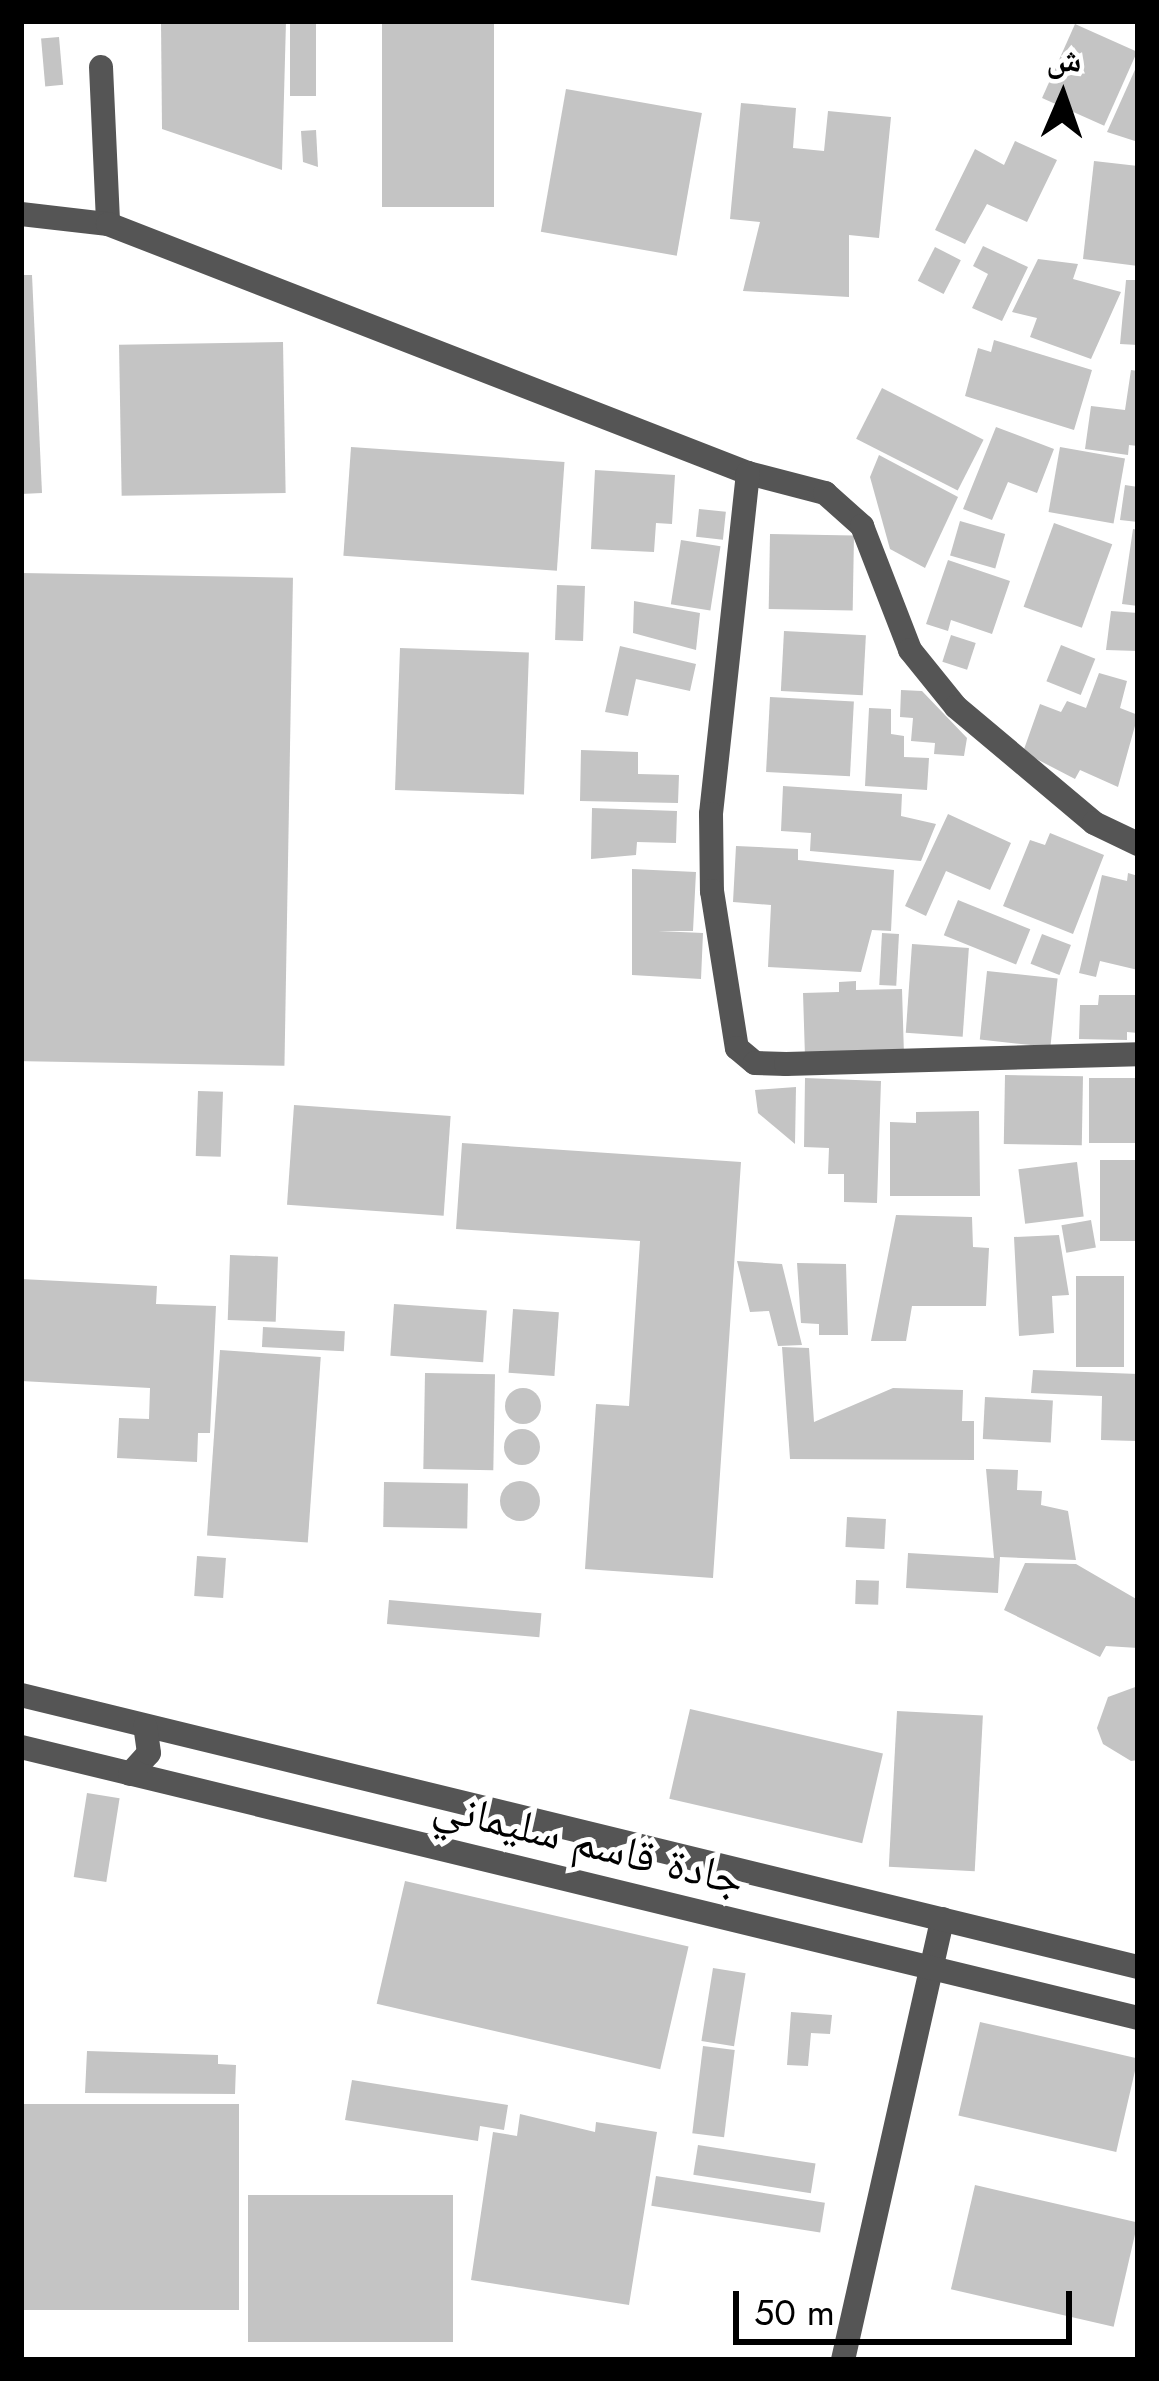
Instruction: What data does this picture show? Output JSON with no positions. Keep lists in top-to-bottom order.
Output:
{
  "streets": {
    "street": ["جادة قاسم سليماني"]
  },
  "scale_bar": "50 m",
  "north": "top"
}
